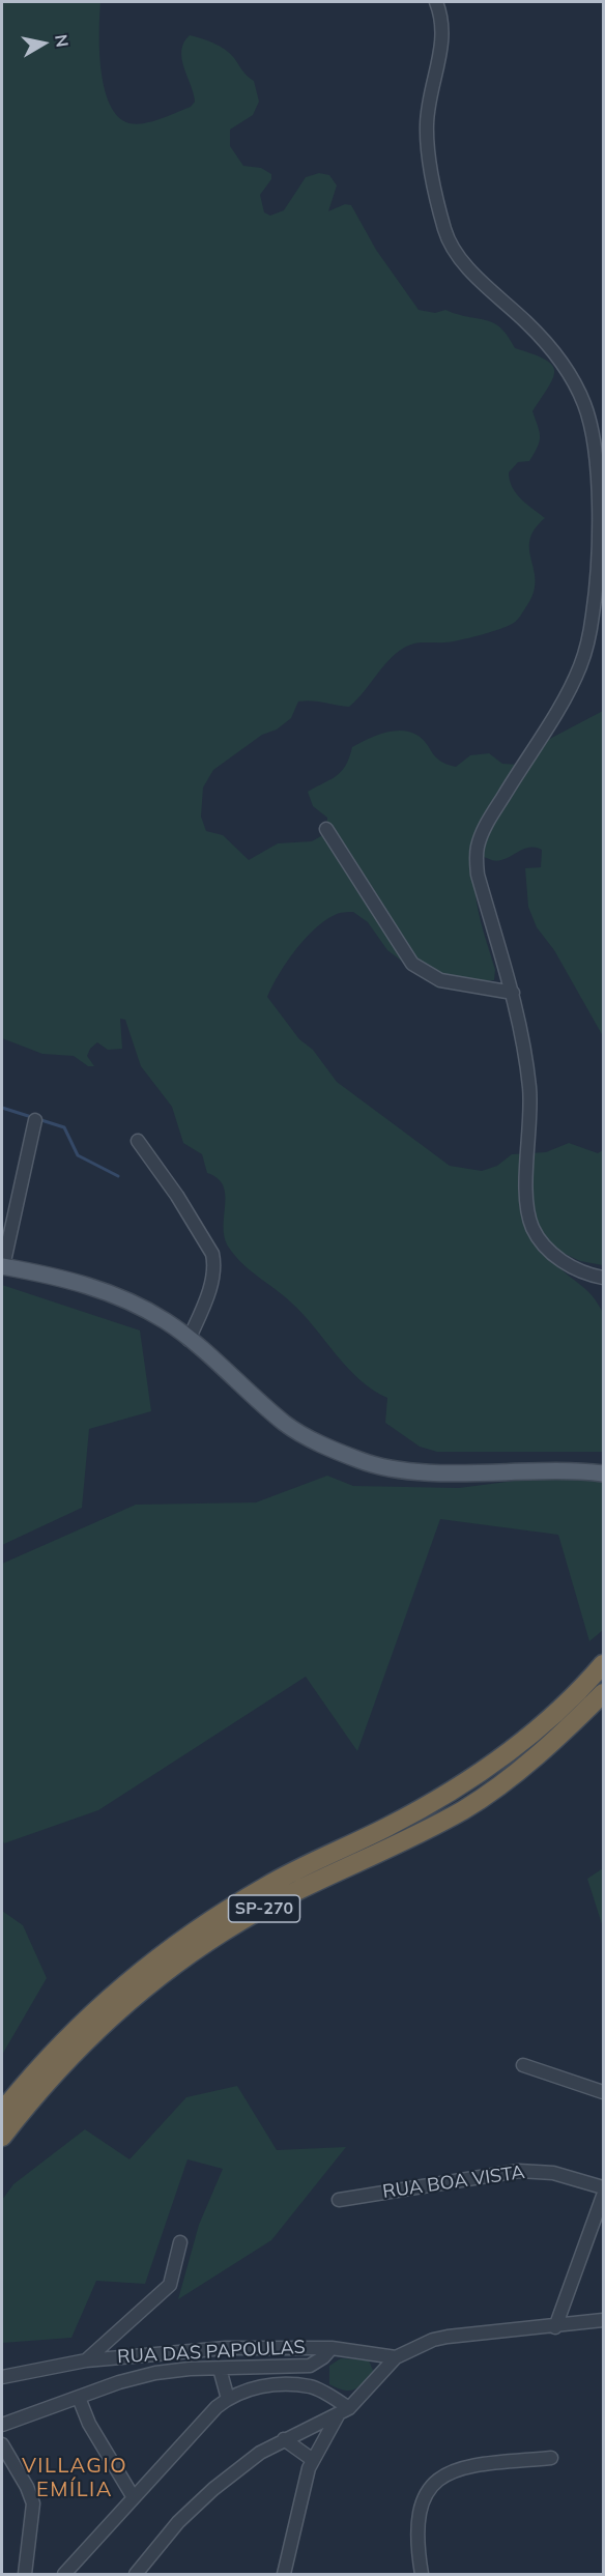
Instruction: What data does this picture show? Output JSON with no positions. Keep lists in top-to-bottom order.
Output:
{
  "streets": {
    "highway": ["SP-270"],
    "street": ["RUA BOA VISTA", "RUA DAS PAPOULAS"]
  },
  "districts": ["VILLAGIO EMÍLIA"],
  "north": "right"
}
